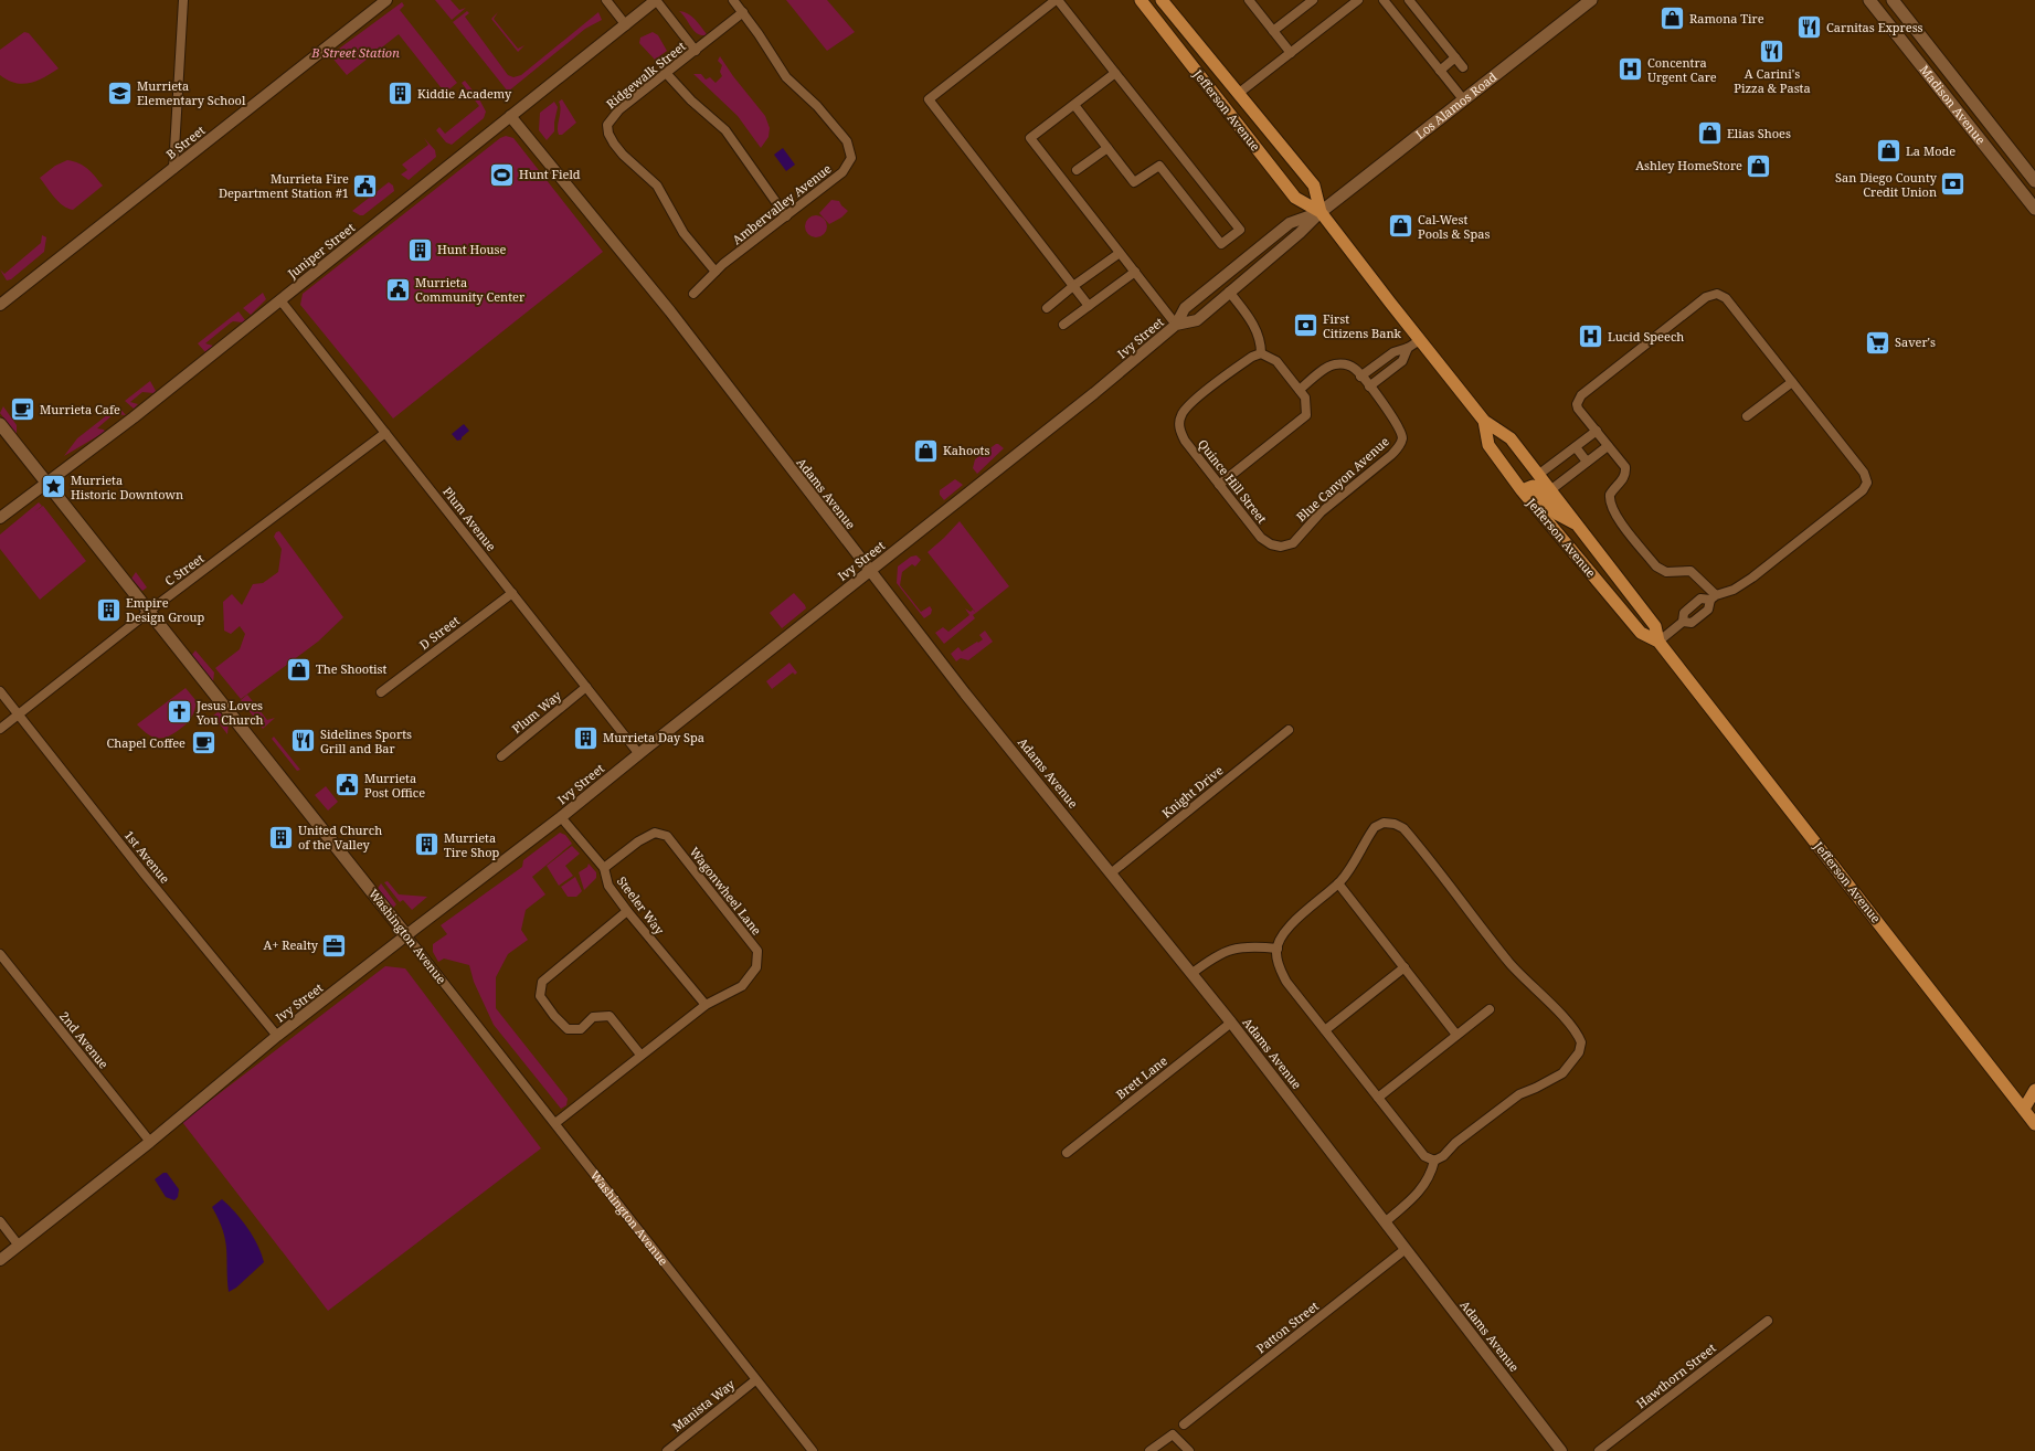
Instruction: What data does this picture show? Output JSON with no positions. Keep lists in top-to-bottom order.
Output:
{
  "streets": {
    "main road": [
      "Madison Avenue",
      "Los Alamos Road",
      "Jefferson Avenue",
      "Washington Avenue"
    ],
    "street": [
      "Ridgewalk Street",
      "B Street",
      "Ambervalley Avenue",
      "Juniper Street",
      "Ivy Street",
      "Blue Canyon Avenue",
      "Quince Hill Street",
      "Adams Avenue",
      "Plum Avenue",
      "C Street",
      "D Street",
      "Plum Way",
      "Knight Drive",
      "1st Avenue",
      "Wagonwheel Lane",
      "Steeler Way",
      "2nd Avenue",
      "Brett Lane",
      "Patton Street",
      "Hawthorn Street",
      "Manista Way"
    ]
  },
  "crossings": [
    ["Ridgewalk Street", "Ambervalley Avenue"],
    ["Los Alamos Road", "Jefferson Avenue"],
    ["Los Alamos Road", "Ivy Street"],
    ["Jefferson Avenue", "Ivy Street"],
    ["Juniper Street", "Adams Avenue"],
    ["Juniper Street", "Plum Avenue"],
    ["Juniper Street", "Washington Avenue"],
    ["Ivy Street", "Adams Avenue"],
    ["Ivy Street", "Plum Avenue"],
    ["Ivy Street", "1st Avenue"],
    ["Ivy Street", "Steeler Way"],
    ["Ivy Street", "Washington Avenue"],
    ["Ivy Street", "2nd Avenue"],
    ["Blue Canyon Avenue", "Quince Hill Street"],
    ["Adams Avenue", "Knight Drive"],
    ["Adams Avenue", "Brett Lane"],
    ["Adams Avenue", "Patton Street"],
    ["Plum Avenue", "C Street"],
    ["Plum Avenue", "D Street"],
    ["Plum Avenue", "Plum Way"],
    ["C Street", "1st Avenue"],
    ["C Street", "Washington Avenue"],
    ["Wagonwheel Lane", "Steeler Way"],
    ["Wagonwheel Lane", "Washington Avenue"],
    ["Washington Avenue", "Manista Way"]
  ],
  "parks": ["B Street Station"],
  "places": {
    "shop": [
      "Ramona Tire",
      "Elias Shoes",
      "La Mode",
      "Ashley HomeStore",
      "Cal-West Pools & Spas",
      "Kahoots",
      "The Shootist"
    ],
    "restaurant": ["Carnitas Express", "A Carini's Pizza & Pasta", "Sidelines Sports Grill and Bar"],
    "hospital": ["Concentra Urgent Care", "Lucid Speech"],
    "school or university": ["Murrieta Elementary School"],
    "building": [
      "Kiddie Academy",
      "Hunt House",
      "Empire Design Group",
      "Murrieta Day Spa",
      "United Church of the Valley",
      "Murrieta Tire Shop"
    ],
    "sports": ["Hunt Field"],
    "bank": ["San Diego County Credit Union", "First Citizens Bank"],
    "public building": ["Murrieta Fire Department Station #1", "Murrieta Community Center", "Murrieta Post Office"],
    "supermarket": ["Saver's"],
    "cafe": ["Murrieta Cafe", "Chapel Coffee"],
    "place": ["Murrieta Historic Downtown"],
    "church": ["Jesus Loves You Church"],
    "office": ["A+ Realty"]
  }
}
